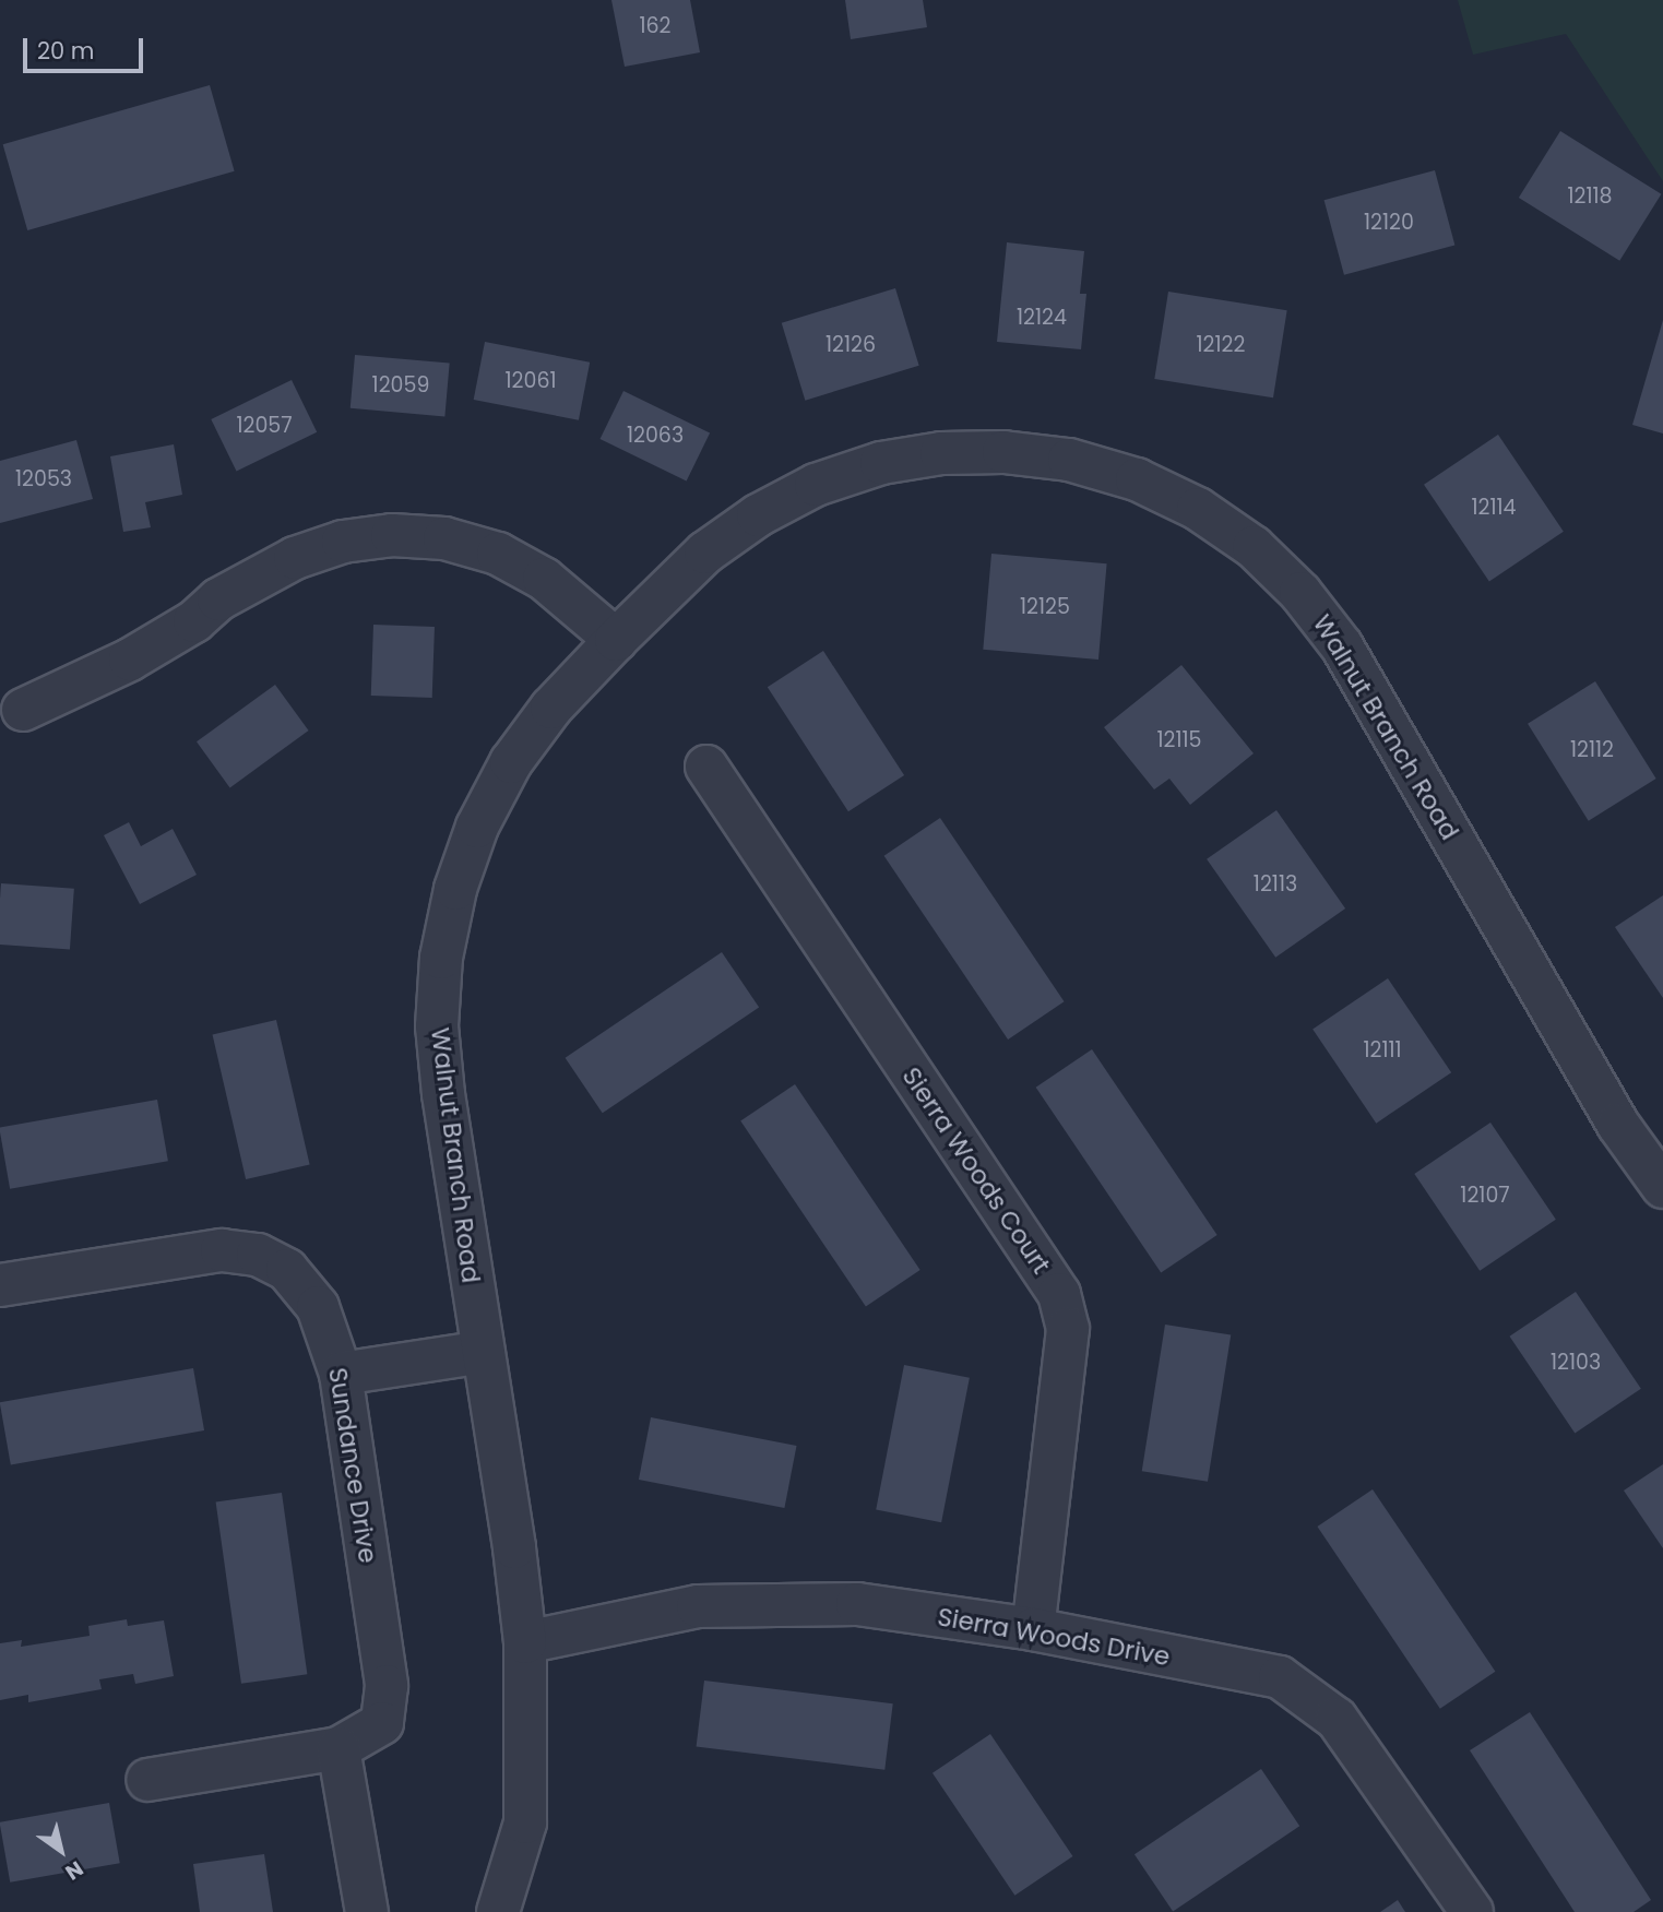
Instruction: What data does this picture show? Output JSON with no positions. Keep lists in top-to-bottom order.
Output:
{
  "streets": {
    "street": [
      "Walnut Branch Road",
      "Sierra Woods Court",
      "Sundance Drive",
      "Sierra Woods Drive"
    ]
  },
  "crossings": [
    ["Walnut Branch Road", "Sierra Woods Drive"],
    ["Sierra Woods Court", "Sierra Woods Drive"]
  ],
  "house_numbers": [
    "162",
    "12118",
    "12120",
    "12124",
    "12126",
    "12122",
    "12061",
    "12059",
    "12057",
    "12063",
    "12053",
    "12114",
    "12125",
    "12115",
    "12112",
    "12113",
    "12111",
    "12107",
    "12103"
  ],
  "scale_bar": "20 m",
  "north": "bottom right"
}
